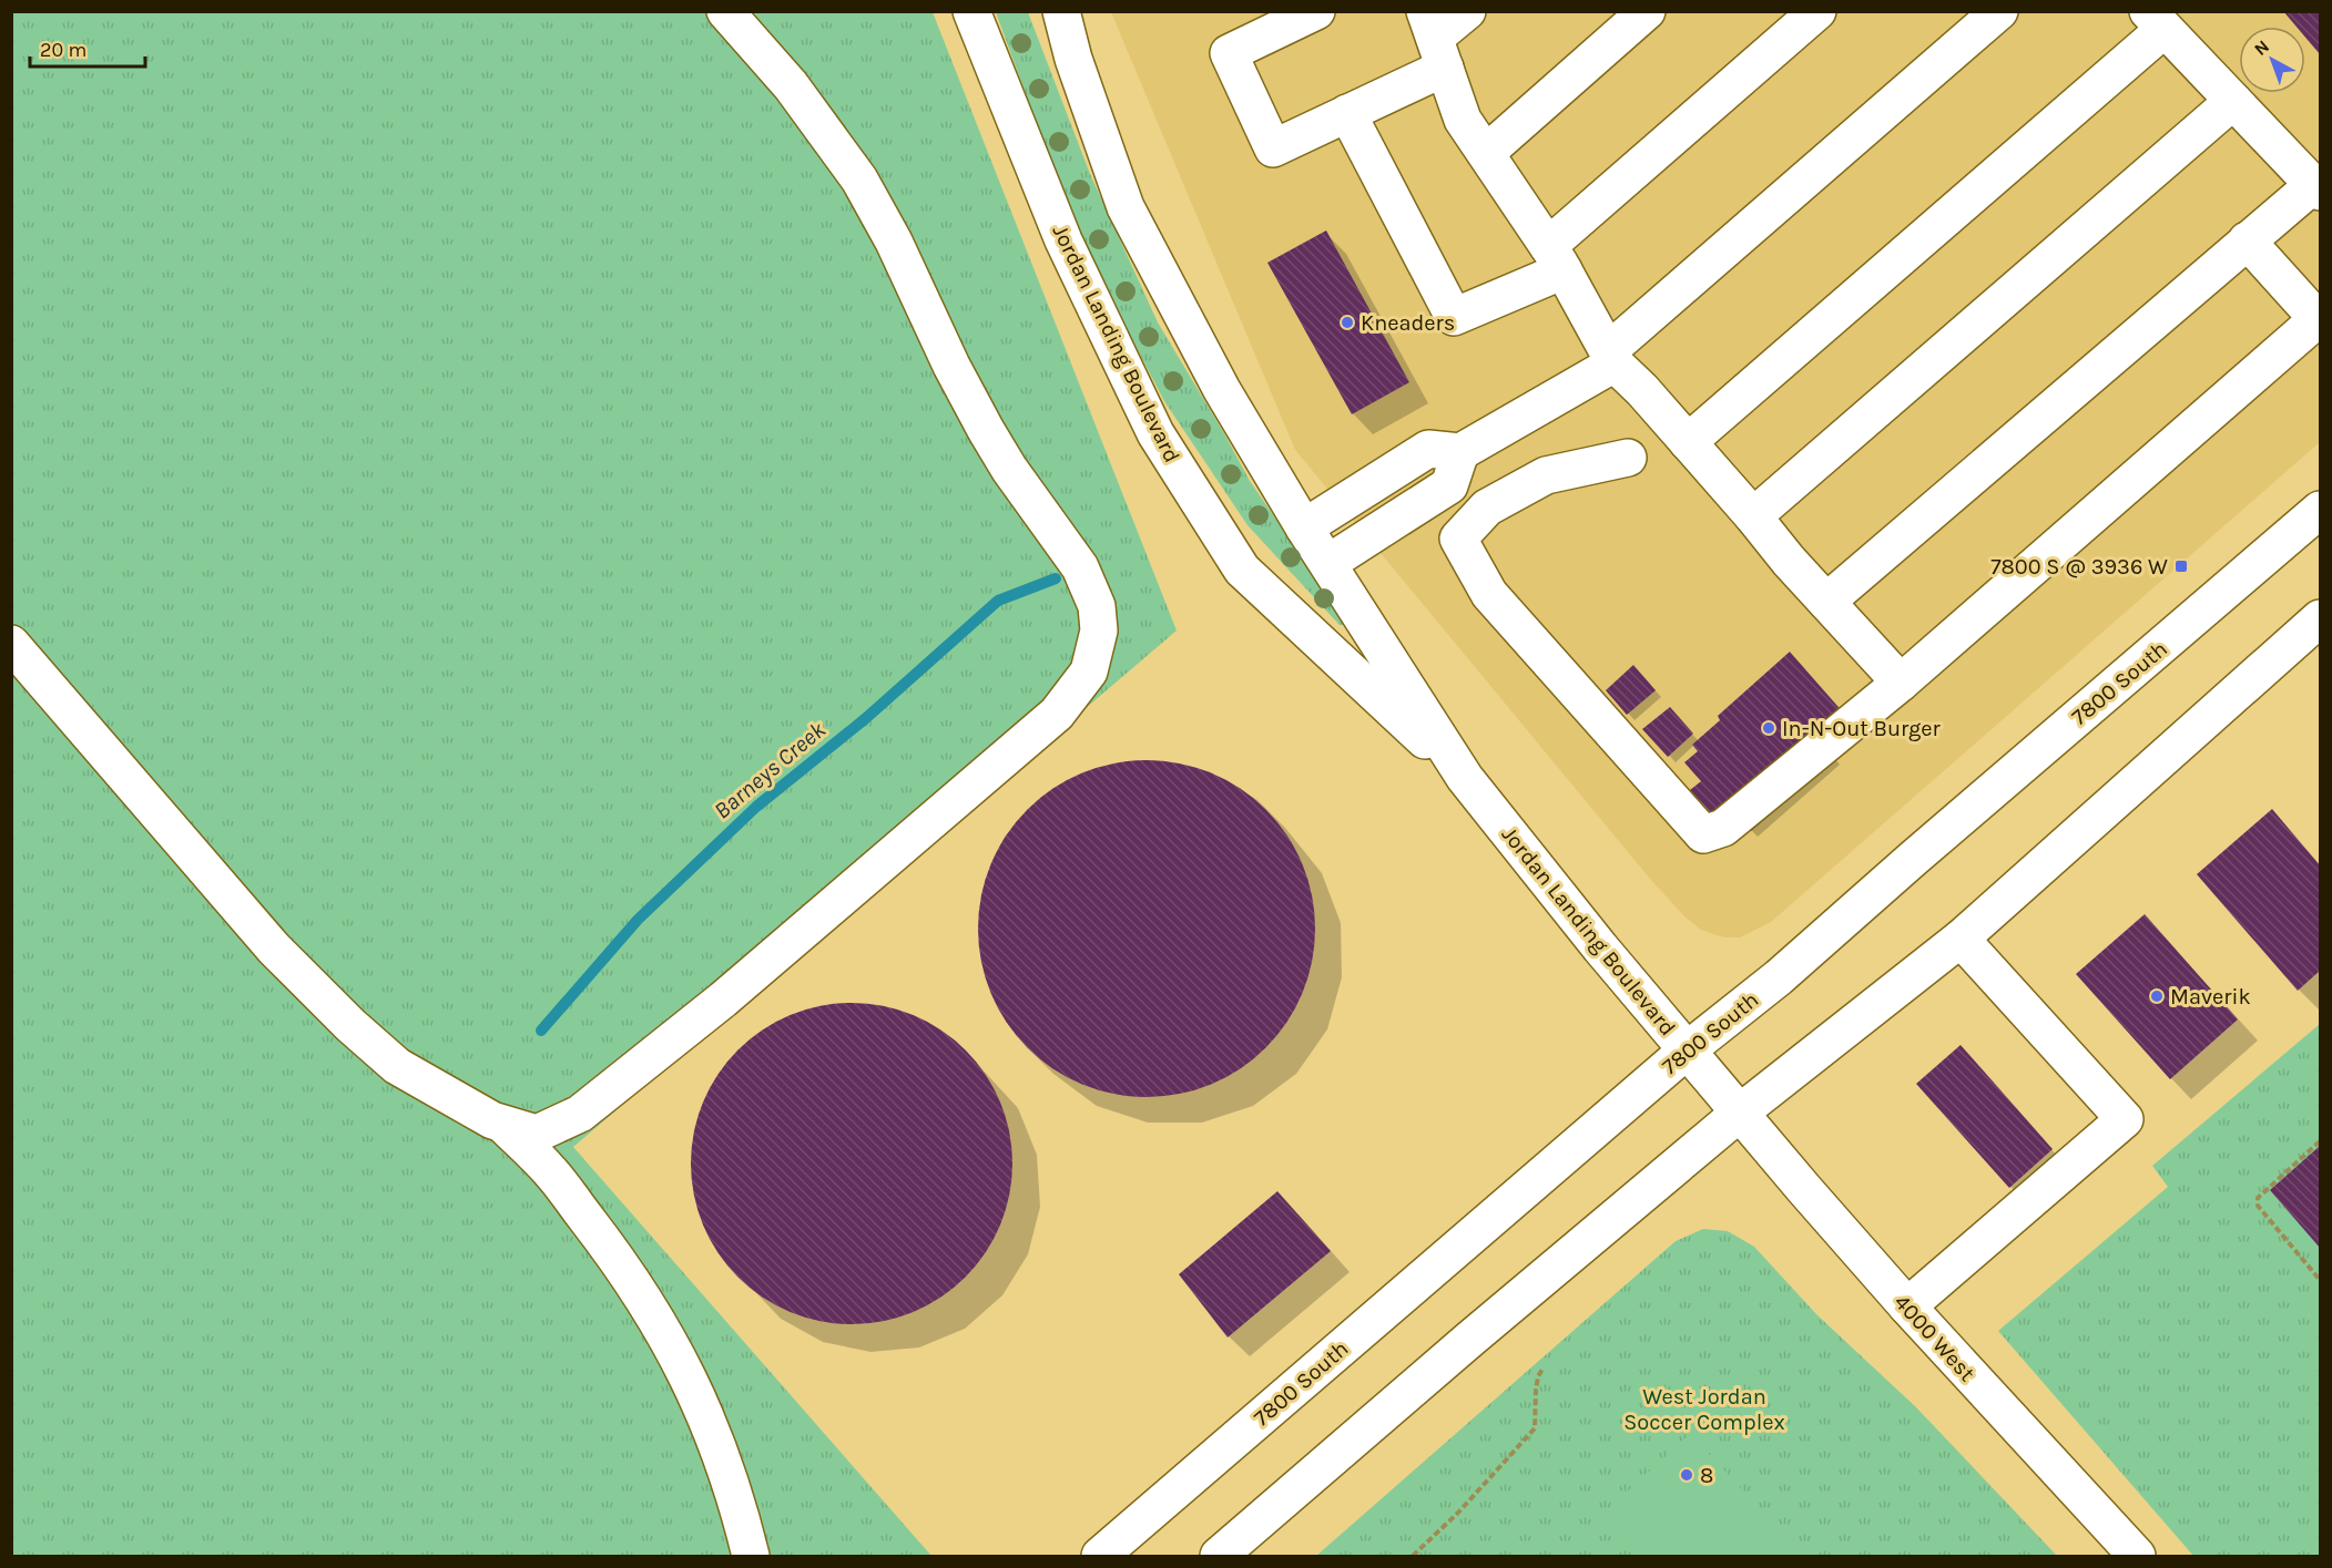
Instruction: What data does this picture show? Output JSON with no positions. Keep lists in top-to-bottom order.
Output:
{
  "streets": {
    "main road": ["Jordan Landing Boulevard", "7800 South", "4000 West"]
  },
  "crossings": [
    ["Jordan Landing Boulevard", "7800 South"],
    ["Jordan Landing Boulevard", "4000 West"]
  ],
  "water": ["Barneys Creek"],
  "parks": ["West Jordan Soccer Complex"],
  "places": {
    "other": [
      "Kneaders",
      "In-N-Out Burger",
      "Maverik",
      "8"
    ],
    "transit": ["7800 S @ 3936 W"]
  },
  "scale_bar": "20 m",
  "north": "top left"
}
